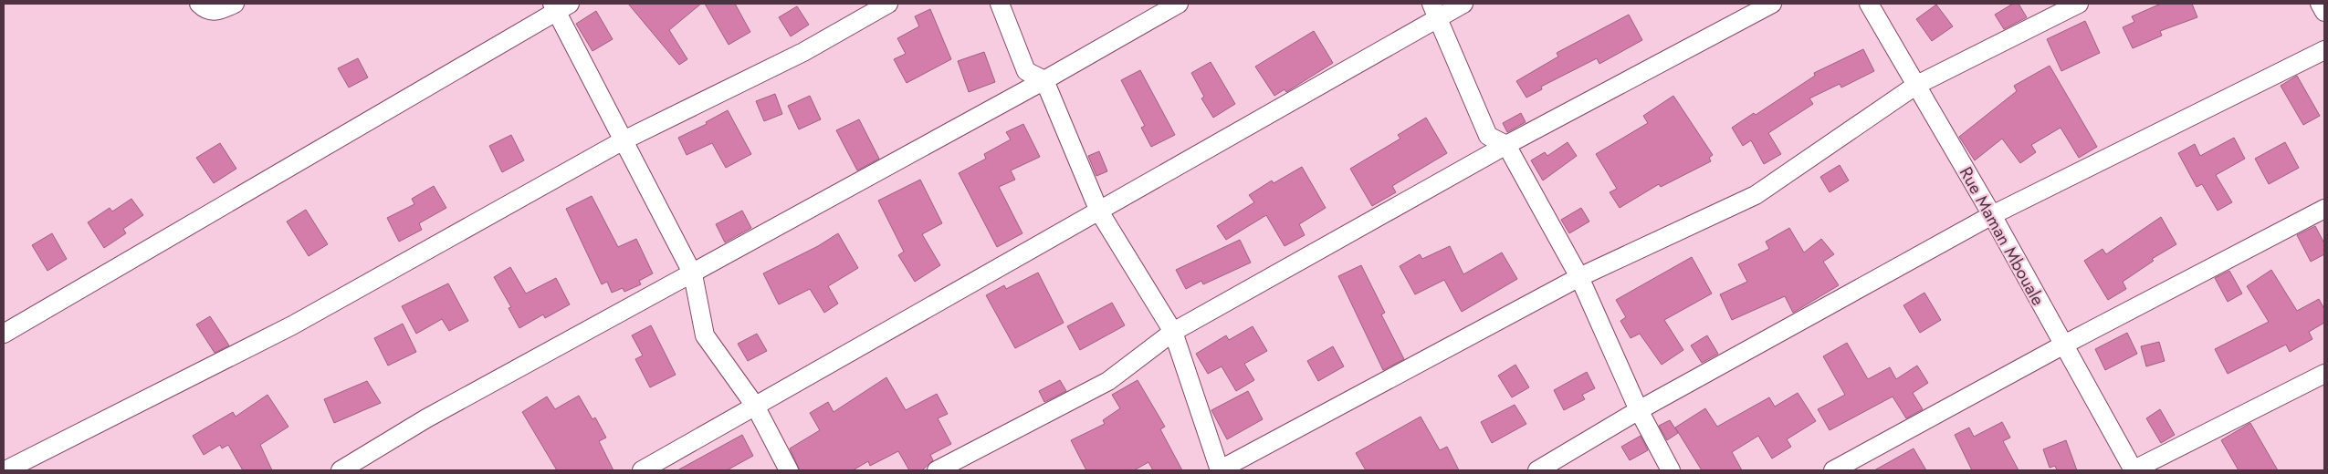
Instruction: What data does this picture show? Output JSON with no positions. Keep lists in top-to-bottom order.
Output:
{
  "streets": {
    "street": ["Rue Maman Mbouale"]
  }
}
